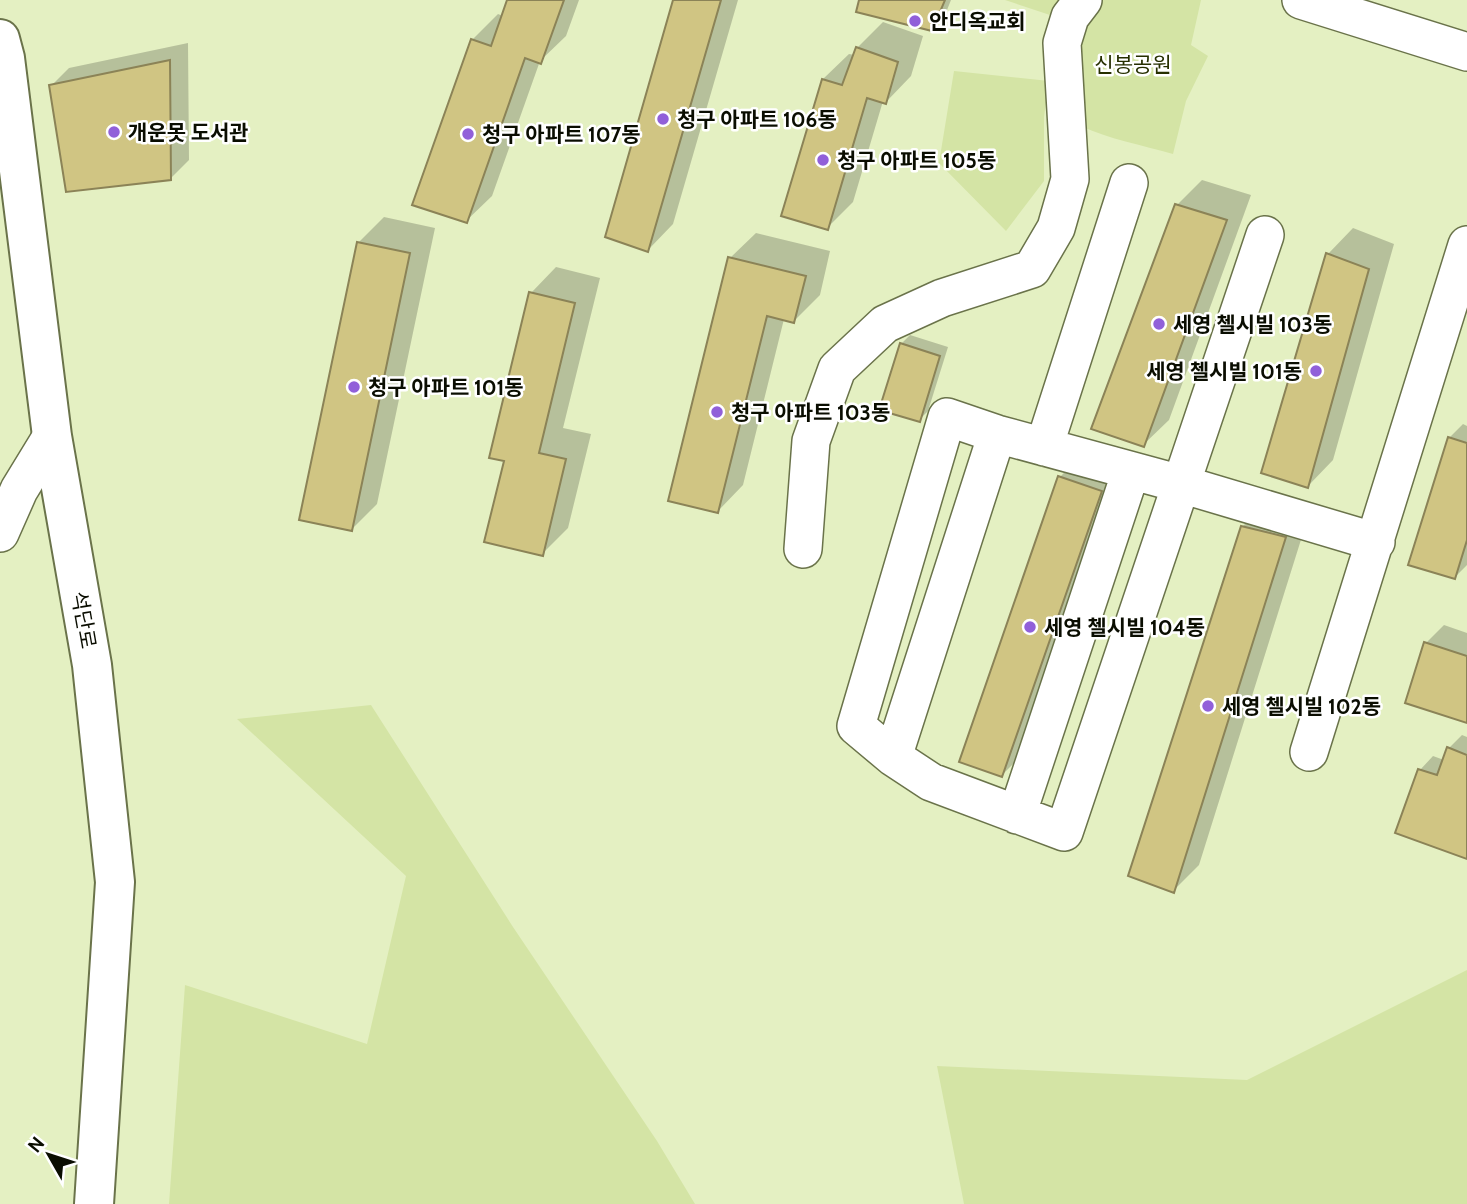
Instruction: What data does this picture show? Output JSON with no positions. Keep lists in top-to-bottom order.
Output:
{
  "streets": {
    "main road": ["석단로"]
  },
  "parks": ["신봉공원"],
  "places": [
    "안디옥교회",
    "청구 아파트 106동",
    "개운못 도서관",
    "청구 아파트 107동",
    "청구 아파트 105동",
    "세영 첼시빌 103동",
    "세영 첼시빌 101동",
    "청구 아파트 101동",
    "청구 아파트 103동",
    "세영 첼시빌 104동",
    "세영 첼시빌 102동"
  ],
  "north": "top left"
}
